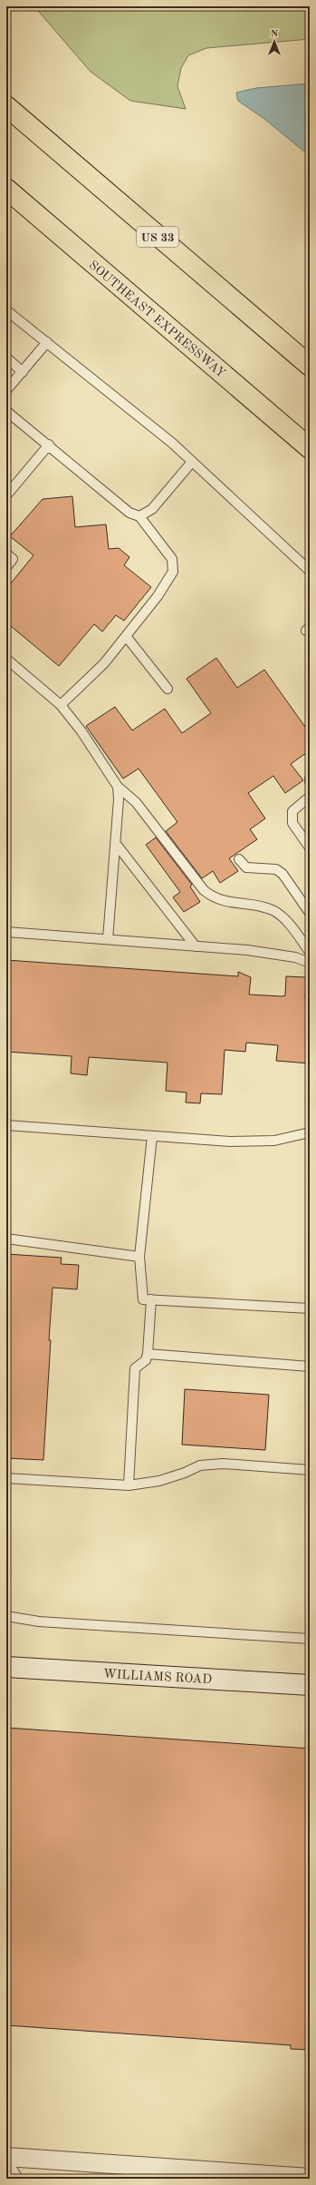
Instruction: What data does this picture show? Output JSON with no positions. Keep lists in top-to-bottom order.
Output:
{
  "streets": {
    "highway": ["US 33", "SOUTHEAST EXPRESSWAY"],
    "main road": ["WILLIAMS ROAD"]
  },
  "north": "top"
}
